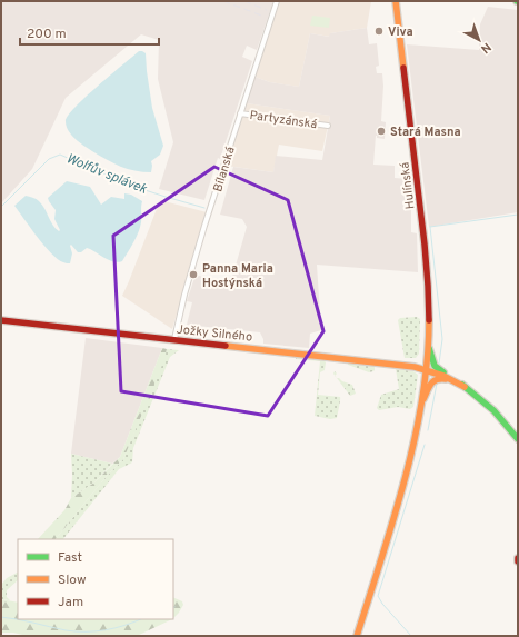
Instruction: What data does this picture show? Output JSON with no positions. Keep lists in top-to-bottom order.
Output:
{
  "streets": {
    "main road": ["Hulínská", "Jožky Silného"],
    "street": ["Partyzánská", "Bílanská"]
  },
  "crossings": [
    ["Partyzánská", "Bílanská"],
    ["Bílanská", "Jožky Silného"],
    ["Hulínská", "Jožky Silného"]
  ],
  "water": ["Wolfův splávek"],
  "places": ["Viva", "Stará Masna", "Panna Maria Hostýnská"],
  "legend": ["Fast", "Slow", "Jam"],
  "scale_bar": "200 m",
  "north": "bottom right"
}
